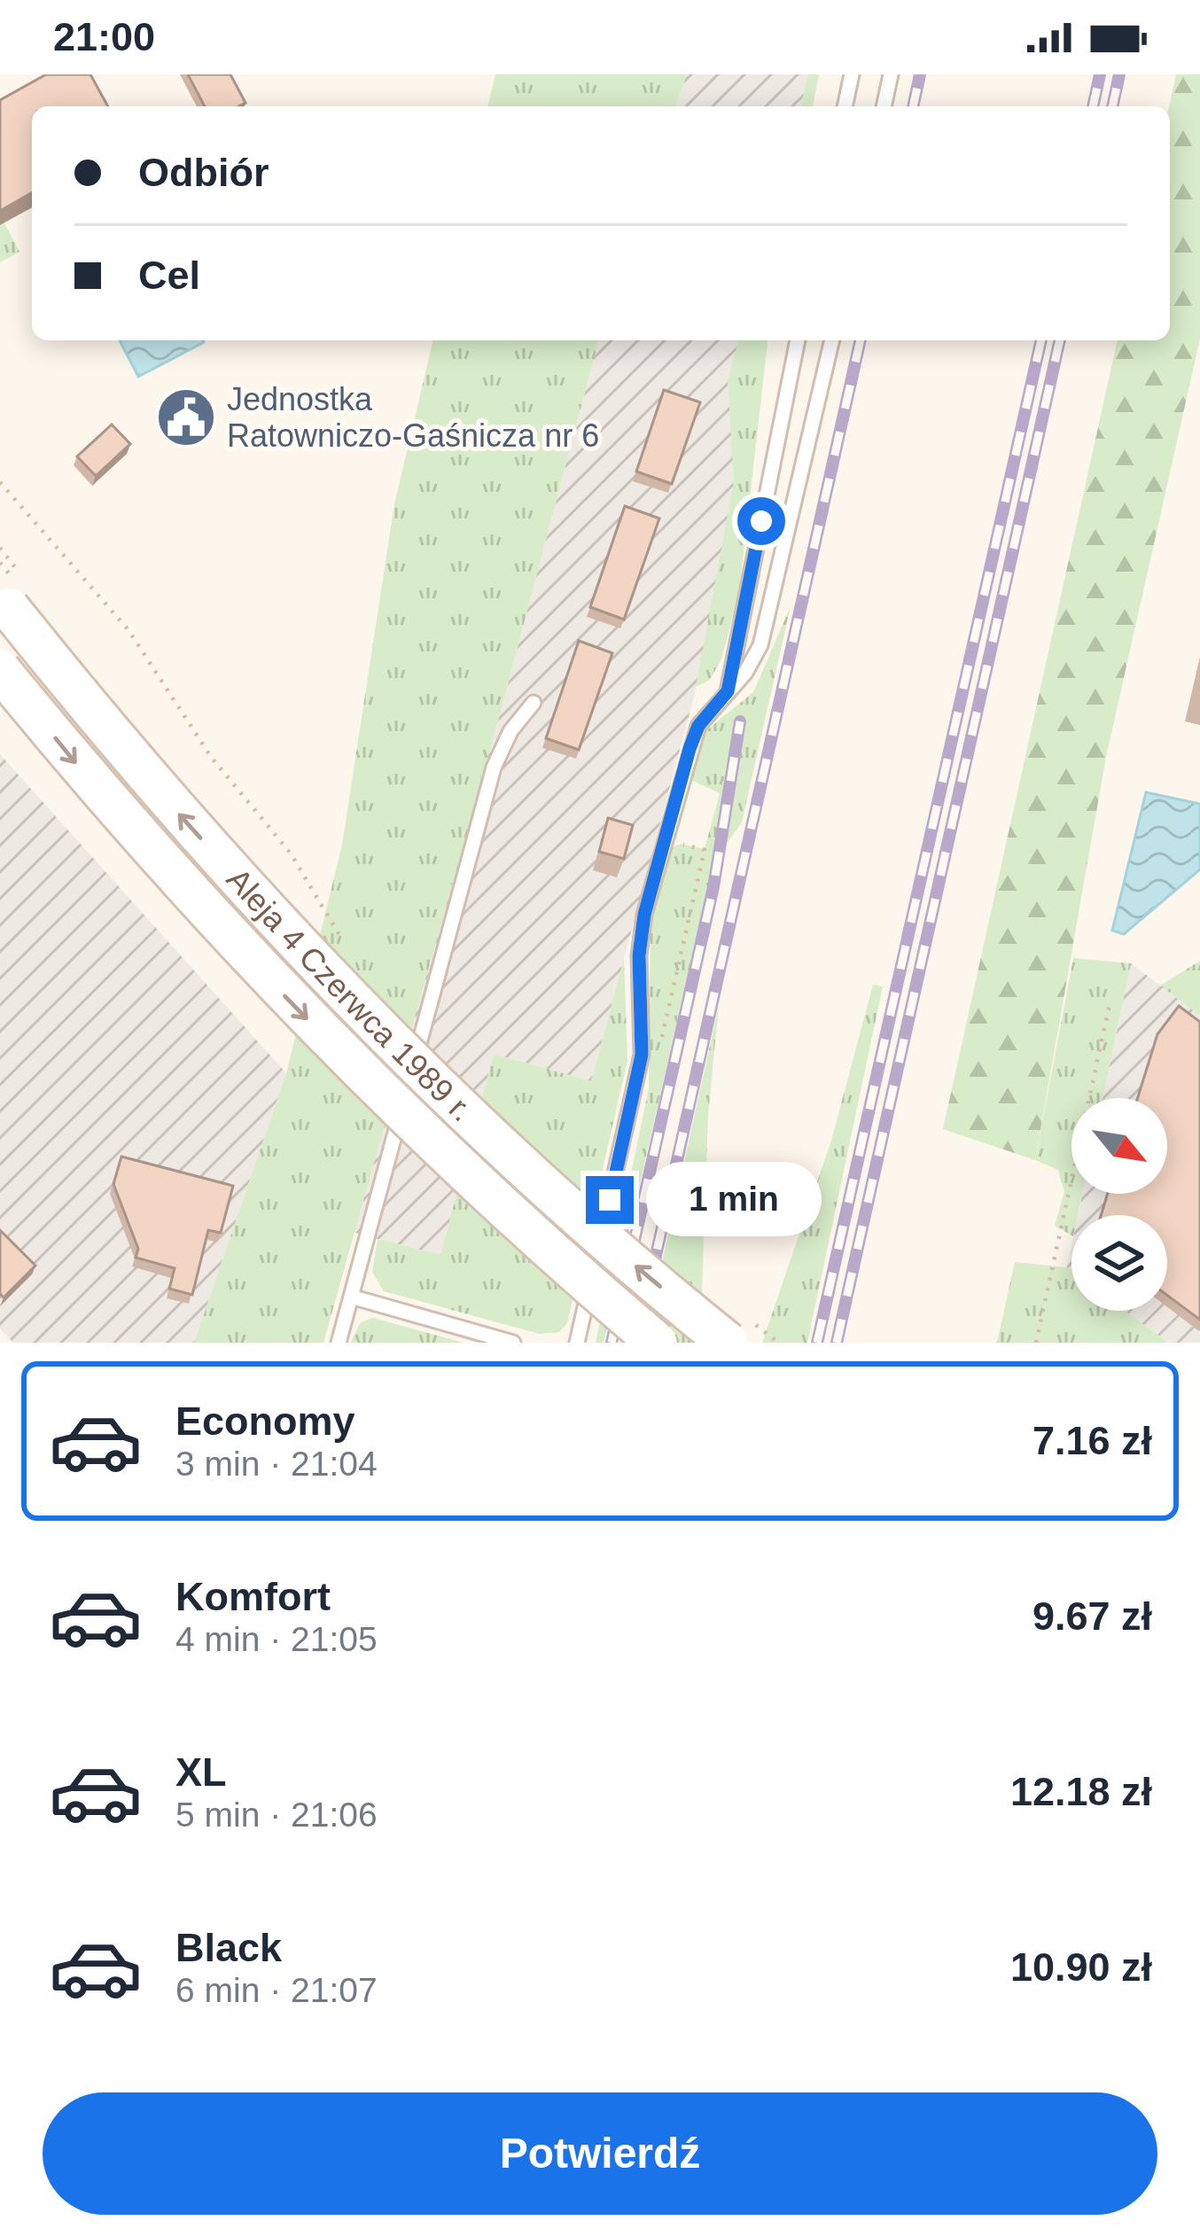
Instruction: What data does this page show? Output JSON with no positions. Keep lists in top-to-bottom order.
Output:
{
  "streets": {
    "main road": ["Aleja 4 Czerwca 1989 r."]
  },
  "places": {
    "public building": ["Jednostka Ratowniczo-Gaśnicza nr 6"]
  },
  "north": "bottom right",
  "page": {
    "status": "21:00",
    "banner": ["Odbiór", "Cel"],
    "bubble": "1 min",
    "list": [
      {
        "name": "Economy",
        "note": "3 min · 21:04",
        "value": "7.16 zł"
      },
      {
        "name": "Komfort",
        "note": "4 min · 21:05",
        "value": "9.67 zł"
      },
      {
        "name": "XL",
        "note": "5 min · 21:06",
        "value": "12.18 zł"
      },
      {
        "name": "Black",
        "note": "6 min · 21:07",
        "value": "10.90 zł"
      }
    ],
    "buttons": "Potwierdź"
  }
}
